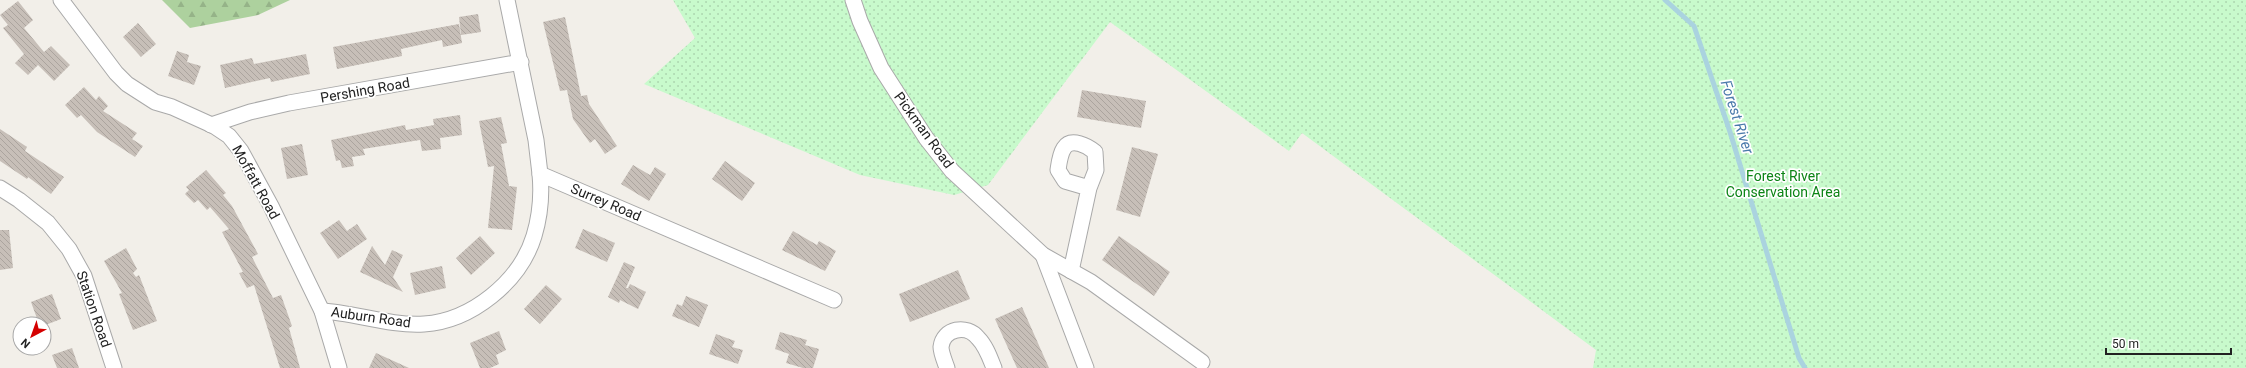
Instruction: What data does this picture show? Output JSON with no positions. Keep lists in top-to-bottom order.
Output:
{
  "streets": {
    "street": [
      "Pershing Road",
      "Pickman Road",
      "Moffatt Road",
      "Surrey Road",
      "Station Road",
      "Auburn Road"
    ]
  },
  "crossings": [
    ["Pershing Road", "Moffatt Road"],
    ["Moffatt Road", "Auburn Road"],
    ["Surrey Road", "Auburn Road"]
  ],
  "water": ["Forest River"],
  "parks": ["Forest River Conservation Area"],
  "scale_bar": "50 m",
  "north": "bottom left"
}
